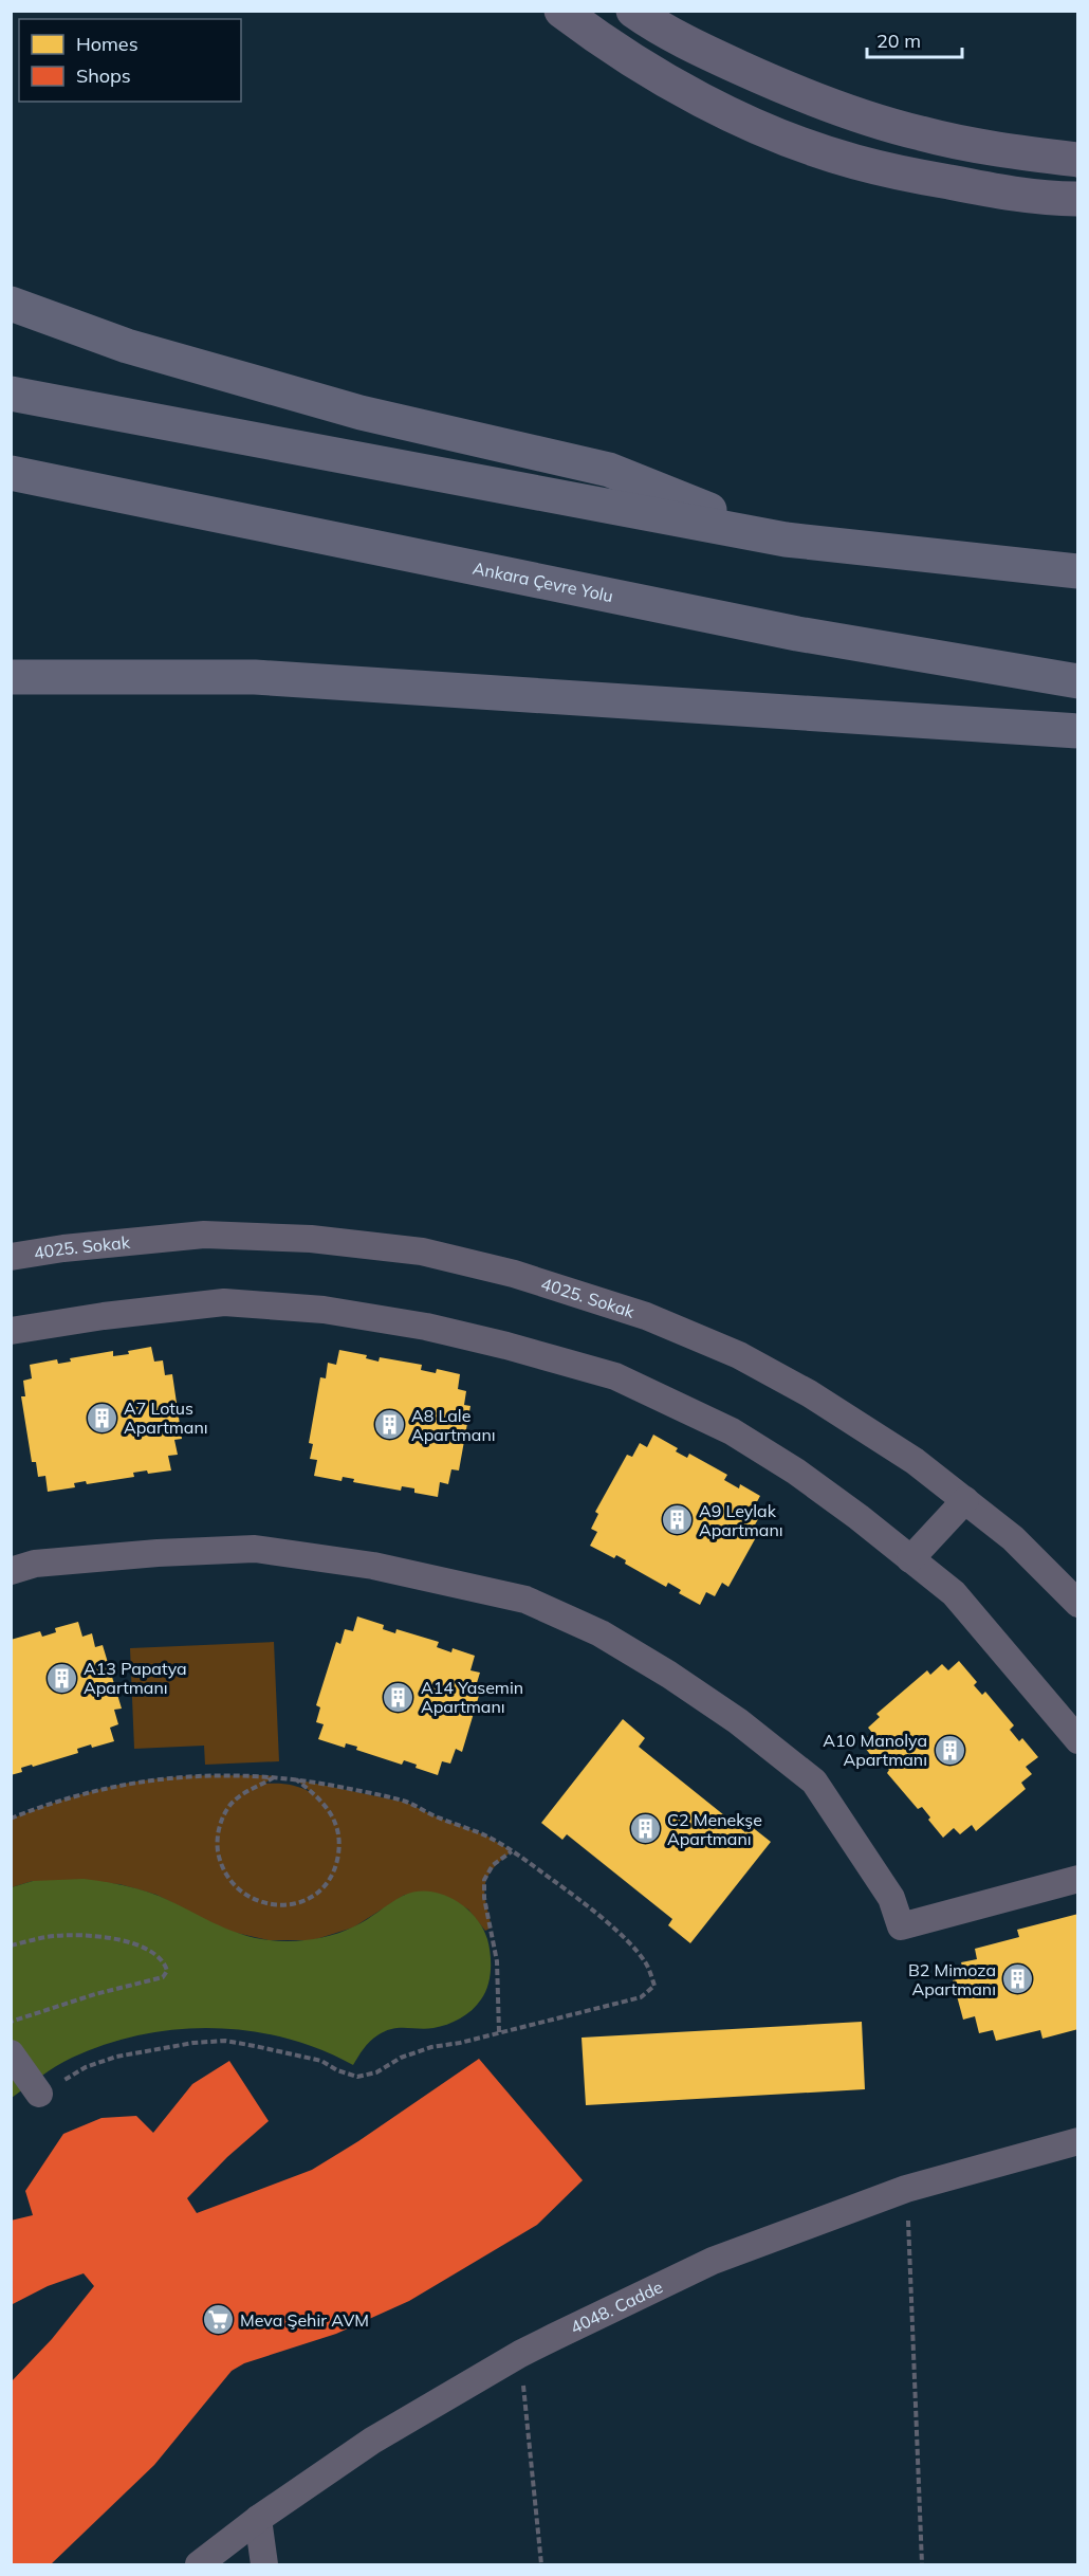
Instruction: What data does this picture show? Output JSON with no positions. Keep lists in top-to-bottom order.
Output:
{
  "streets": {
    "highway": ["Ankara Çevre Yolu"],
    "street": ["4025. Sokak", "4048. Cadde"]
  },
  "places": {
    "building": [
      "A7 Lotus Apartmanı",
      "A8 Lale Apartmanı",
      "A9 Leylak Apartmanı",
      "A13 Papatya Apartmanı",
      "A14 Yasemin Apartmanı",
      "A10 Manolya Apartmanı",
      "C2 Menekşe Apartmanı",
      "B2 Mimoza Apartmanı"
    ],
    "supermarket": ["Meva Şehir AVM"]
  },
  "legend": ["Homes", "Shops"],
  "scale_bar": "20 m"
}
